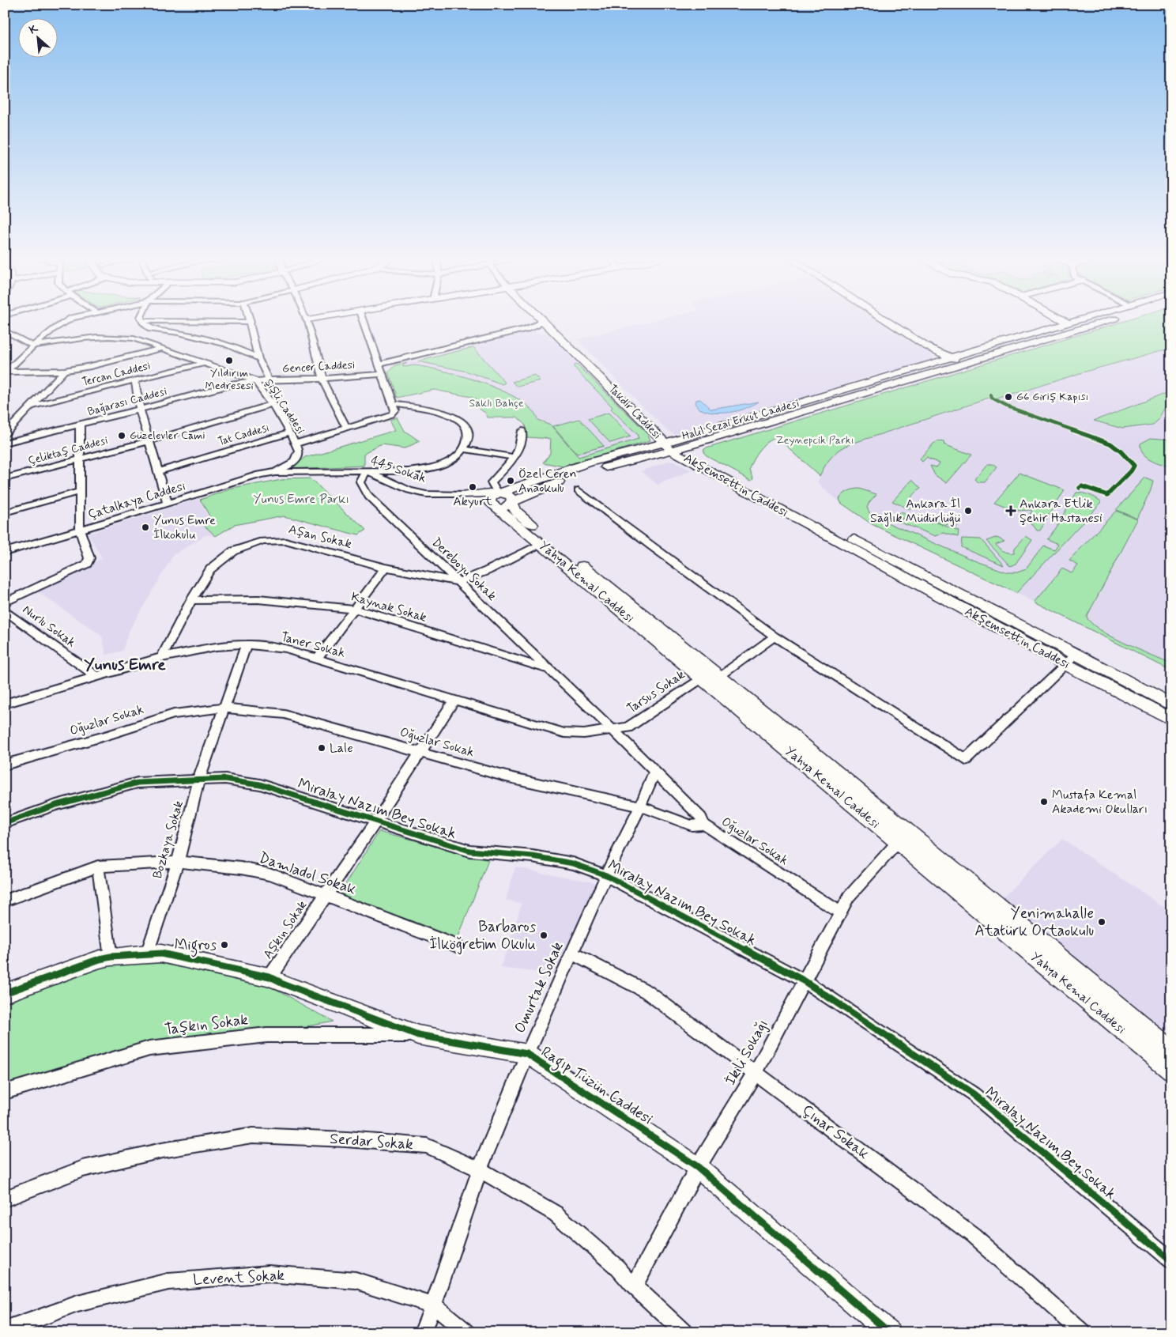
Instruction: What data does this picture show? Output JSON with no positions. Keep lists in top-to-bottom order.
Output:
{
  "streets": {
    "main road": [
      "Takdir Caddesi",
      "Halil Sezai Erkut Caddesi",
      "445 Sokak",
      "Akşemsettin Caddesi",
      "Yahya Kemal Caddesi",
      "Ragıp Tüzün Caddesi"
    ],
    "street": [
      "Gencer Caddesi",
      "Tercan Caddesi",
      "Bağarası Caddesi",
      "Şişli Caddesi",
      "Tat Caddesi",
      "Çeliktaş Caddesi",
      "Çatalkaya Caddesi",
      "Aşan Sokak",
      "Dereboyu Sokak",
      "Kaynak Sokak",
      "Nurlu Sokak",
      "Taner Sokak",
      "Tarsus Sokak",
      "Oğuzlar Sokak",
      "Miralay Nazım Bey Sokak",
      "Bozkaya Sokak",
      "Damladol Sokak",
      "Aşkın Sokak",
      "Omurtak Sokak",
      "Taşkın Sokak",
      "İkili Sokağı",
      "Çınar Sokak",
      "Serdar Sokak",
      "Levent Sokak"
    ]
  },
  "crossings": [
    ["Gencer Caddesi", "Bağarası Caddesi"],
    ["Gencer Caddesi", "Şişli Caddesi"],
    ["Tercan Caddesi", "Şişli Caddesi"],
    ["Bağarası Caddesi", "Şişli Caddesi"],
    ["Şişli Caddesi", "Tat Caddesi"],
    ["Şişli Caddesi", "Çeliktaş Caddesi"],
    ["Şişli Caddesi", "445 Sokak"],
    ["Şişli Caddesi", "Çatalkaya Caddesi"],
    ["Takdir Caddesi", "Halil Sezai Erkut Caddesi"],
    ["Takdir Caddesi", "Akşemsettin Caddesi"],
    ["Halil Sezai Erkut Caddesi", "445 Sokak"],
    ["Halil Sezai Erkut Caddesi", "Akşemsettin Caddesi"],
    ["Halil Sezai Erkut Caddesi", "Yahya Kemal Caddesi"],
    ["445 Sokak", "Çatalkaya Caddesi"],
    ["445 Sokak", "Dereboyu Sokak"],
    ["445 Sokak", "Yahya Kemal Caddesi"],
    ["Aşan Sokak", "Dereboyu Sokak"],
    ["Aşan Sokak", "Kaynak Sokak"],
    ["Aşan Sokak", "Taner Sokak"],
    ["Dereboyu Sokak", "Kaynak Sokak"],
    ["Dereboyu Sokak", "Taner Sokak"],
    ["Dereboyu Sokak", "Tarsus Sokak"],
    ["Dereboyu Sokak", "Oğuzlar Sokak"],
    ["Dereboyu Sokak", "Omurtak Sokak"],
    ["Yahya Kemal Caddesi", "Tarsus Sokak"],
    ["Yahya Kemal Caddesi", "İkili Sokağı"],
    ["Nurlu Sokak", "Taner Sokak"],
    ["Taner Sokak", "Tarsus Sokak"],
    ["Taner Sokak", "Bozkaya Sokak"],
    ["Taner Sokak", "Aşkın Sokak"],
    ["Oğuzlar Sokak", "Bozkaya Sokak"],
    ["Oğuzlar Sokak", "Aşkın Sokak"],
    ["Oğuzlar Sokak", "Omurtak Sokak"],
    ["Oğuzlar Sokak", "İkili Sokağı"],
    ["Miralay Nazım Bey Sokak", "Bozkaya Sokak"],
    ["Miralay Nazım Bey Sokak", "Aşkın Sokak"],
    ["Miralay Nazım Bey Sokak", "Omurtak Sokak"],
    ["Miralay Nazım Bey Sokak", "İkili Sokağı"],
    ["Bozkaya Sokak", "Damladol Sokak"],
    ["Bozkaya Sokak", "Ragıp Tüzün Caddesi"],
    ["Damladol Sokak", "Aşkın Sokak"],
    ["Aşkın Sokak", "Ragıp Tüzün Caddesi"],
    ["Omurtak Sokak", "Ragıp Tüzün Caddesi"],
    ["Omurtak Sokak", "Çınar Sokak"],
    ["Omurtak Sokak", "Serdar Sokak"],
    ["Omurtak Sokak", "Levent Sokak"],
    ["Taşkın Sokak", "Ragıp Tüzün Caddesi"],
    ["İkili Sokağı", "Ragıp Tüzün Caddesi"],
    ["İkili Sokağı", "Çınar Sokak"],
    ["İkili Sokağı", "Serdar Sokak"]
  ],
  "districts": ["Yunus Emre"],
  "parks": ["Saklı Bahçe", "Zeynepcik Parkı", "Yunus Emre Parkı"],
  "places": {
    "other": [
      "Yıldırım Medresesi",
      "G6 Giriş Kapısı",
      "Güzelevler Cami",
      "Özel Ceren Anaokulu",
      "Akyurt",
      "Ankara İl Sağlık Müdürlüğü",
      "Yunus Emre İlkokulu",
      "Lale",
      "Mustafa Kemal Akademi Okulları",
      "Yenimahalle Atatürk Ortaokulu",
      "Barbaros İlköğretim Okulu",
      "Migros"
    ],
    "health": ["Ankara Etlik Şehir Hastanesi"]
  },
  "north": "top left"
}
